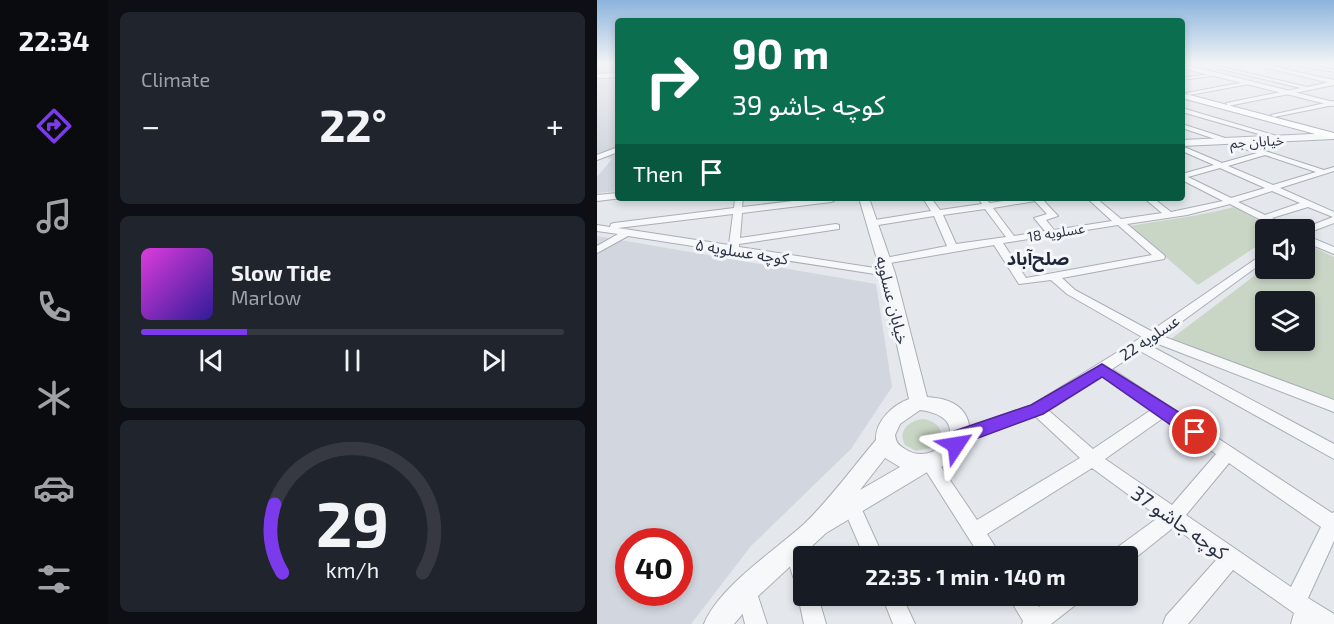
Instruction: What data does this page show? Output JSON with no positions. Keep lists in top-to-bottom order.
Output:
{
  "streets": {
    "street": [
      "خیابان جم",
      "عسلویه 18",
      "کوچه عسلویه ۵",
      "خیابان عسلویه",
      "عسلویه 22",
      "کوچه جاشو 37"
    ]
  },
  "crossings": [
    ["عسلویه 18", "کوچه عسلویه ۵"],
    ["عسلویه 18", "خیابان عسلویه"],
    ["کوچه عسلویه ۵", "خیابان عسلویه"],
    ["خیابان عسلویه", "عسلویه 22"],
    ["عسلویه 22", "کوچه جاشو 37"]
  ],
  "districts": ["صلح‌آباد"],
  "page": {
    "tabs": "22:34",
    "tile": "Climate",
    "turn": ["90 m", "کوچه جاشو 39"],
    "heat": ["−", "22°", "+"],
    "then": "Then",
    "song": ["Slow Tide", "Marlow"],
    "limit": "40",
    "trip": "22:35 · 1 min · 140 m",
    "gauge": ["29", "km/h"]
  }
}
